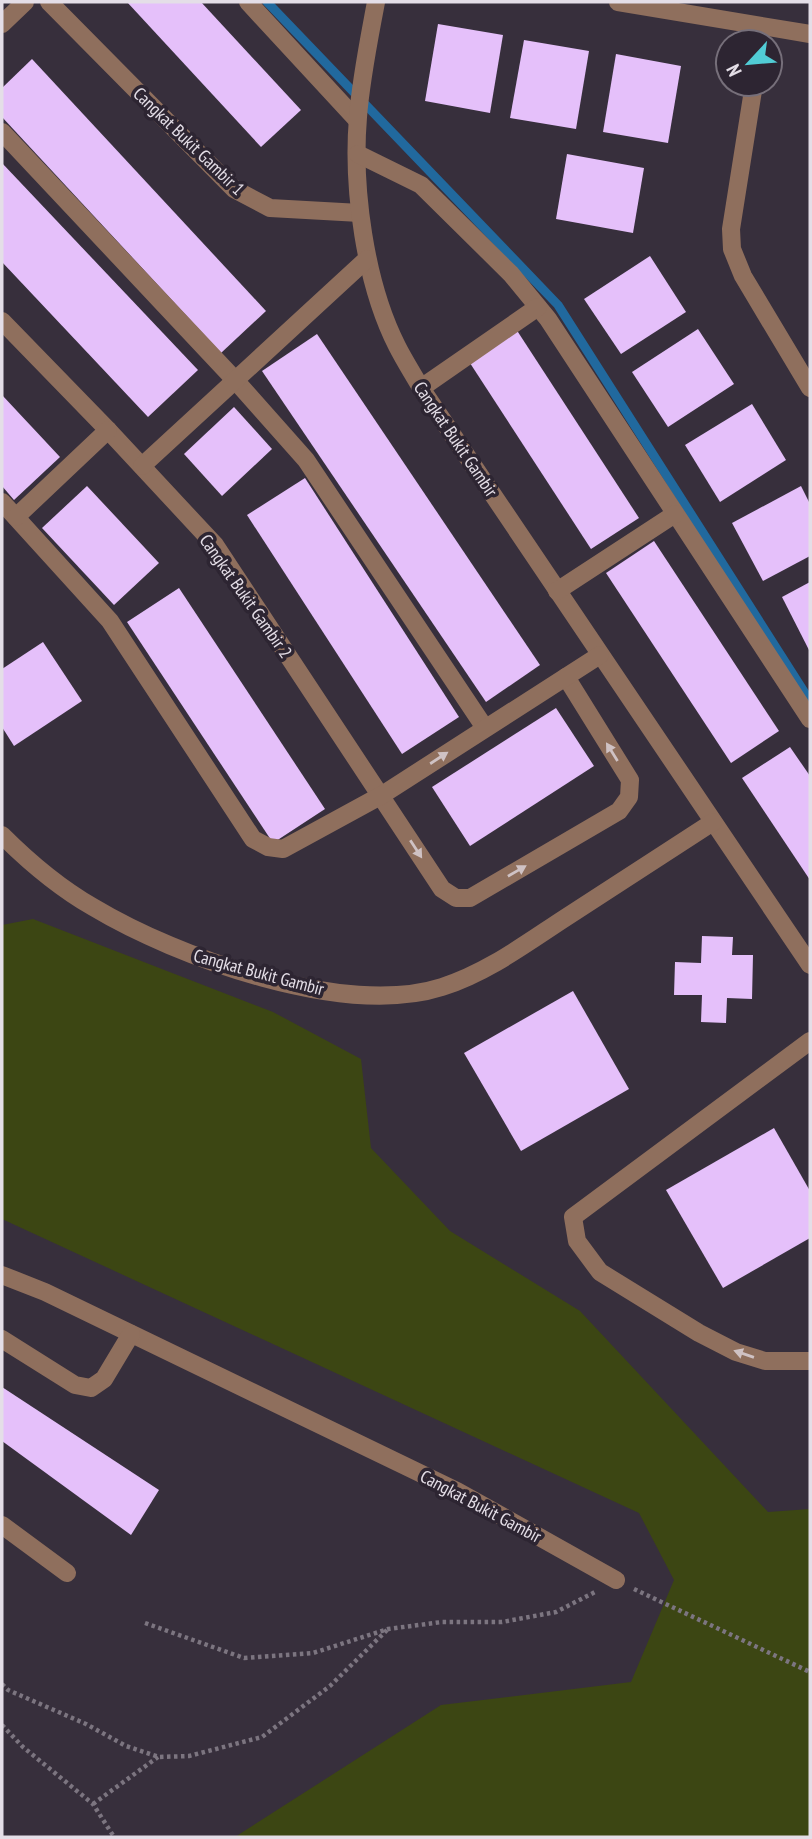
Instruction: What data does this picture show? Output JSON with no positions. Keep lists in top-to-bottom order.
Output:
{
  "streets": {
    "street": ["Cangkat Bukit Gambir 1", "Cangkat Bukit Gambir", "Cangkat Bukit Gambir 2"]
  },
  "crossings": [
    ["Cangkat Bukit Gambir 1", "Cangkat Bukit Gambir"]
  ],
  "north": "bottom left"
}
